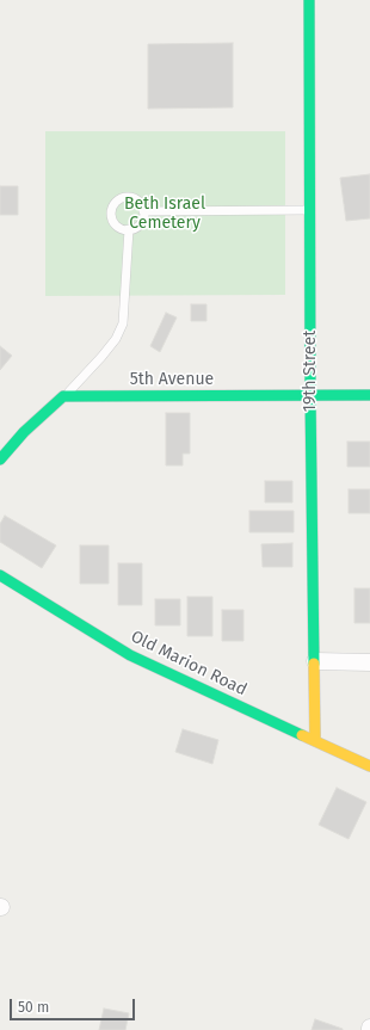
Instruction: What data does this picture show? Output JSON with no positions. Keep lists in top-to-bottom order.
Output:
{
  "streets": {
    "street": ["19th Street", "5th Avenue", "Old Marion Road"]
  },
  "crossings": [
    ["19th Street", "5th Avenue"],
    ["19th Street", "Old Marion Road"]
  ],
  "parks": ["Beth Israel Cemetery"],
  "scale_bar": "50 m"
}
